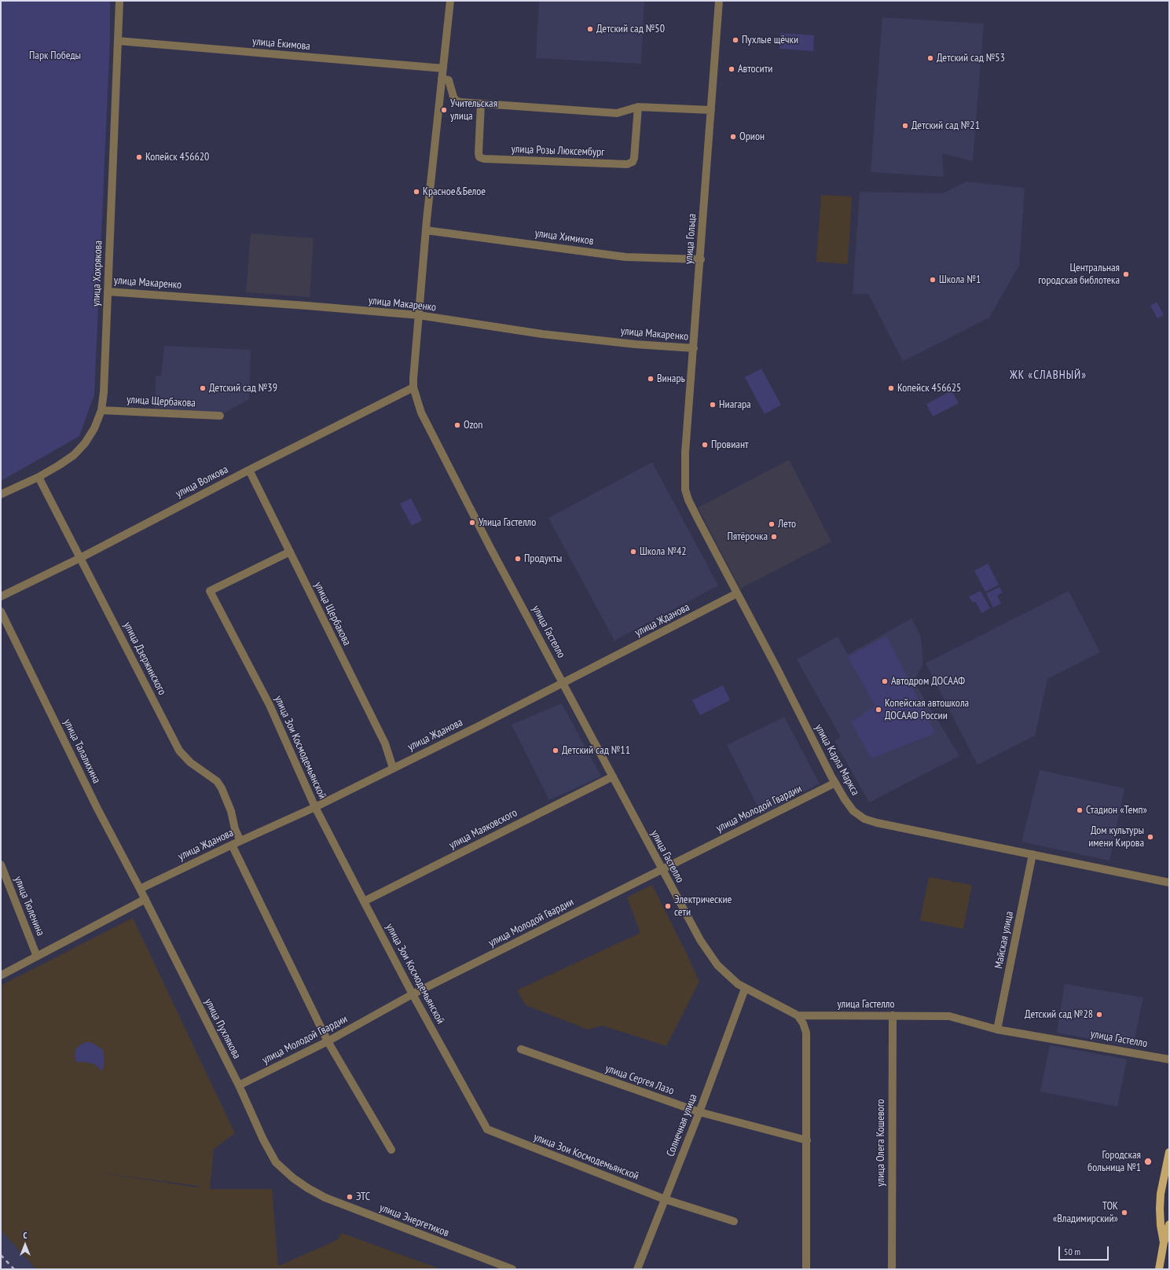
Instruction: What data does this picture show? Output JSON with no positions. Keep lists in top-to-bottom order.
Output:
{
  "streets": {
    "street": [
      "улица Екимова",
      "улица Розы Люксембург",
      "улица Химиков",
      "улица Гольца",
      "улица Хохрякова",
      "улица Макаренко",
      "улица Щербакова",
      "улица Волкова",
      "улица Жданова",
      "улица Гастелло",
      "улица Дзержинского",
      "улица Зои Космодемьянской",
      "улица Талалихина",
      "улица Карла Маркса",
      "улица Молодой Гвардии",
      "улица Маяковского",
      "улица Тюленина",
      "Майская улица",
      "улица Пухлякова",
      "улица Сергея Лазо",
      "Солнечная улица",
      "улица Олега Кошевого",
      "улица Энергетиков"
    ]
  },
  "crossings": [
    ["улица Екимова", "улица Хохрякова"],
    ["улица Химиков", "улица Гольца"],
    ["улица Гольца", "улица Макаренко"],
    ["улица Гольца", "улица Карла Маркса"],
    ["улица Хохрякова", "улица Макаренко"],
    ["улица Хохрякова", "улица Щербакова"],
    ["улица Хохрякова", "улица Дзержинского"],
    ["улица Щербакова", "улица Волкова"],
    ["улица Щербакова", "улица Жданова"],
    ["улица Щербакова", "улица Зои Космодемьянской"],
    ["улица Волкова", "улица Гастелло"],
    ["улица Волкова", "улица Дзержинского"],
    ["улица Жданова", "улица Гастелло"],
    ["улица Жданова", "улица Дзержинского"],
    ["улица Жданова", "улица Зои Космодемьянской"],
    ["улица Жданова", "улица Талалихина"],
    ["улица Жданова", "улица Карла Маркса"],
    ["улица Гастелло", "улица Молодой Гвардии"],
    ["улица Гастелло", "улица Маяковского"],
    ["улица Гастелло", "Майская улица"],
    ["улица Гастелло", "Солнечная улица"],
    ["улица Гастелло", "улица Олега Кошевого"],
    ["улица Зои Космодемьянской", "улица Молодой Гвардии"],
    ["улица Зои Космодемьянской", "улица Маяковского"],
    ["улица Зои Космодемьянской", "Солнечная улица"],
    ["улица Талалихина", "улица Пухлякова"],
    ["улица Карла Маркса", "улица Молодой Гвардии"],
    ["улица Карла Маркса", "Майская улица"],
    ["улица Молодой Гвардии", "улица Пухлякова"],
    ["улица Пухлякова", "улица Энергетиков"],
    ["улица Сергея Лазо", "Солнечная улица"]
  ],
  "districts": ["ЖК «СЛАВНЫЙ»"],
  "parks": ["Парк Победы"],
  "places": [
    "Детский сад №50",
    "Пухлые щёчки",
    "Детский сад №53",
    "Автосити",
    "Учительская улица",
    "Детский сад №21",
    "Орион",
    "Копейск 456620",
    "Красное&Белое",
    "Центральная городская библотека",
    "Школа №1",
    "Винарь",
    "Детский сад №39",
    "Копейск 456625",
    "Ниагара",
    "Ozon",
    "Провиант",
    "Улица Гастелло",
    "Лето",
    "Пятёрочка",
    "Школа №42",
    "Продукты",
    "Автодром ДОСААФ",
    "Копейская автошкола ДОСААФ России",
    "Детский сад №11",
    "Стадион «Темп»",
    "Дом культуры имени Кирова",
    "Электрические сети",
    "Детский сад №28",
    "Городская больница №1",
    "ЭТС",
    "ТОК «Владимирский»"
  ],
  "scale_bar": "50 m",
  "north": "top"
}
